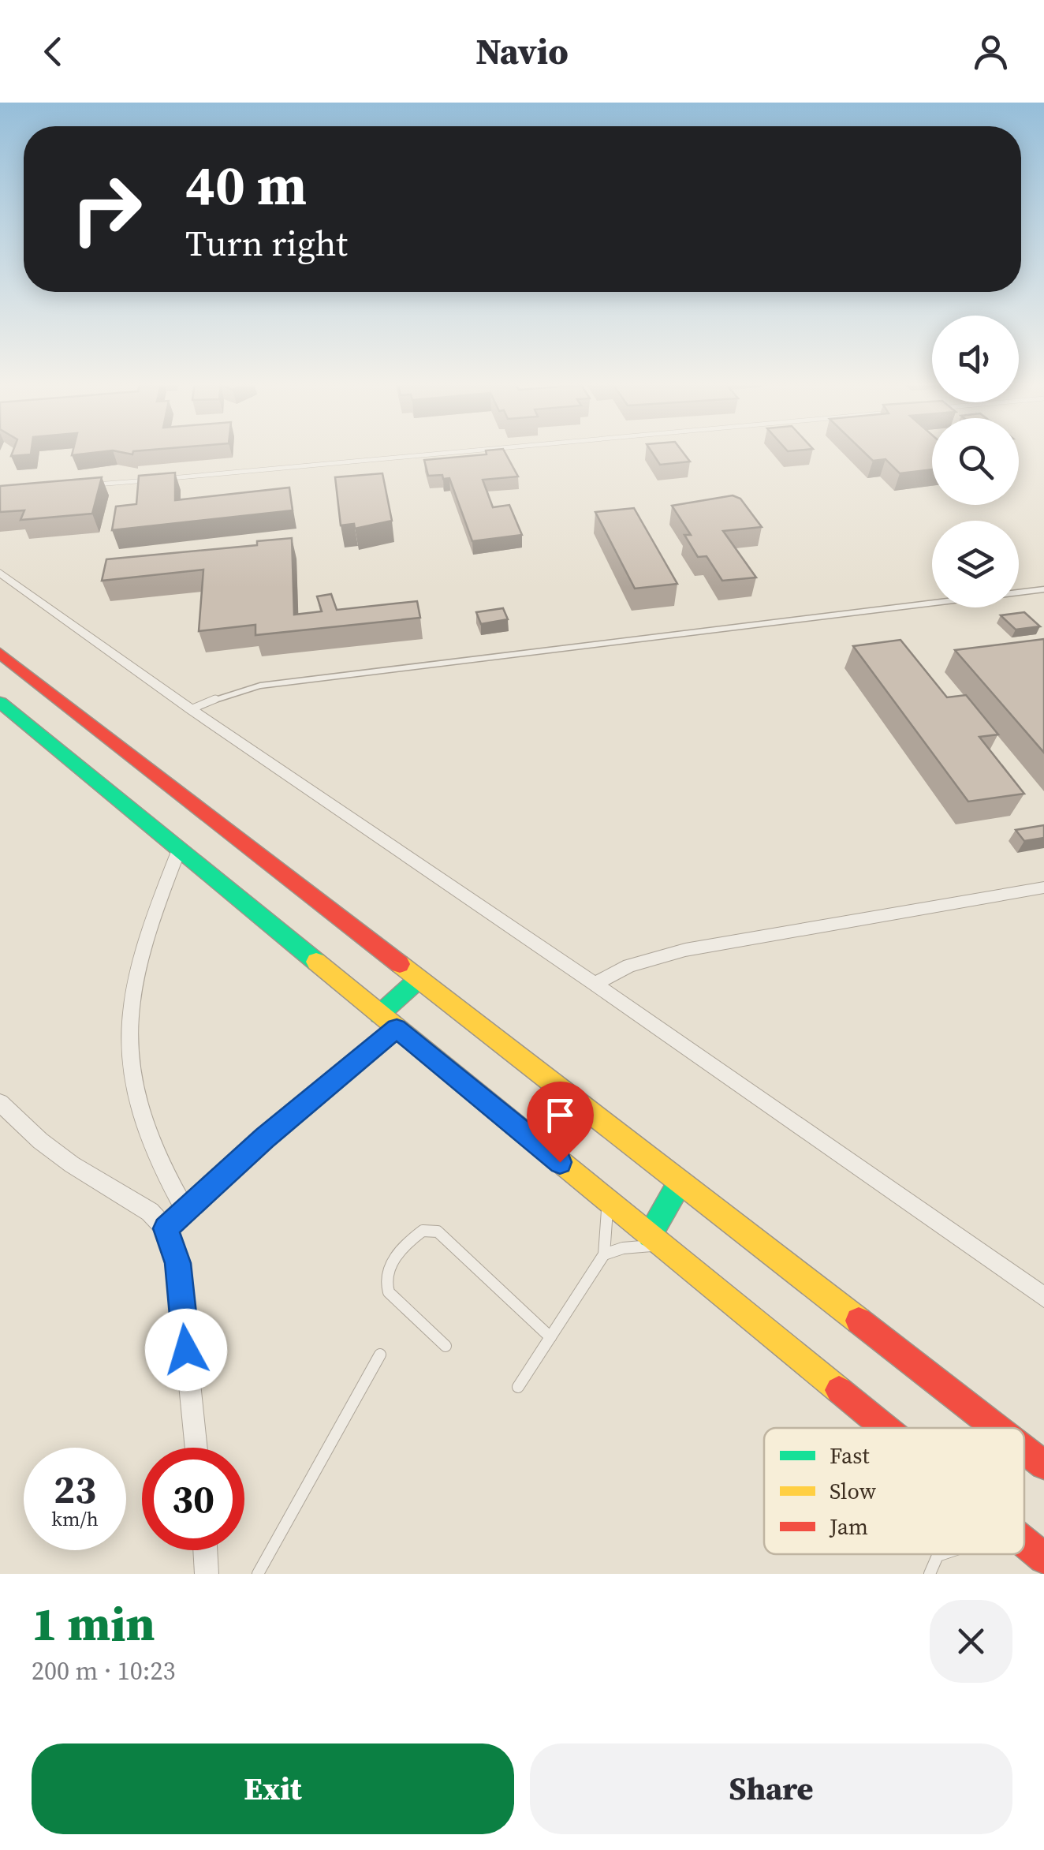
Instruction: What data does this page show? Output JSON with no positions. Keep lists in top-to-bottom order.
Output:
{
  "legend": ["Fast", "Slow", "Jam"],
  "page": {
    "header": "Navio",
    "turn": ["40 m", "Turn right"],
    "speed": "23 km/h",
    "limit": "30",
    "heading": ["1 min", "200 m · 10:23"],
    "buttons": ["Exit", "Share"]
  }
}
